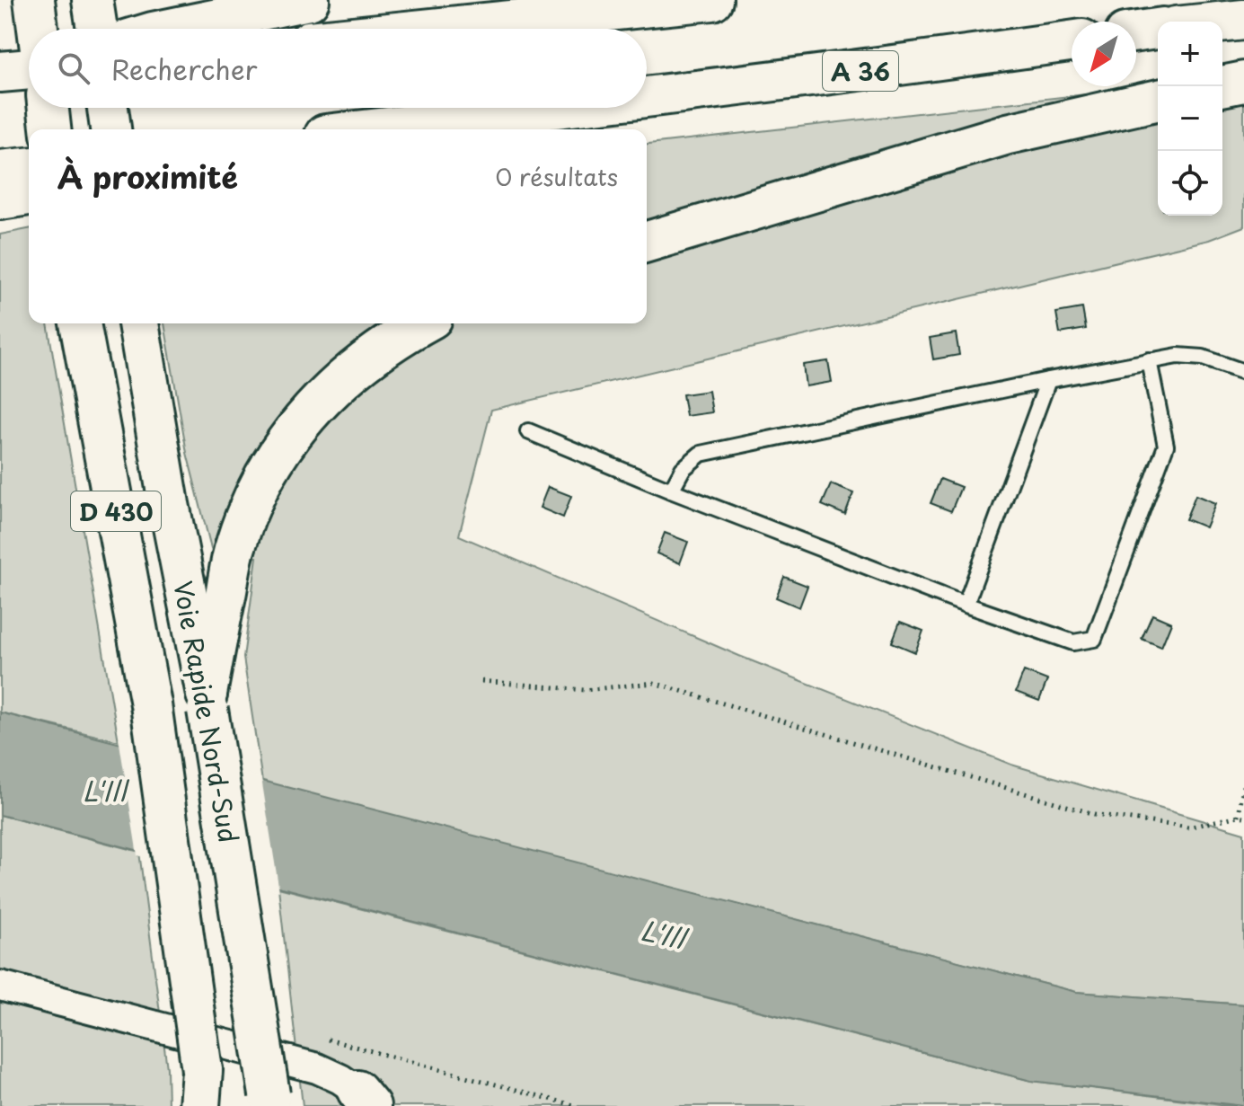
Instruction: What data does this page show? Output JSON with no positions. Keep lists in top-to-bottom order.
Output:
{
  "streets": {
    "highway": ["A 36", "D 430", "Voie Rapide Nord-Sud"]
  },
  "water": ["L'Ill"],
  "north": "bottom left",
  "page": {
    "map_buttons": ["+", "−"],
    "search": "Rechercher",
    "heading": ["À proximité", "0 résultats"]
  }
}
